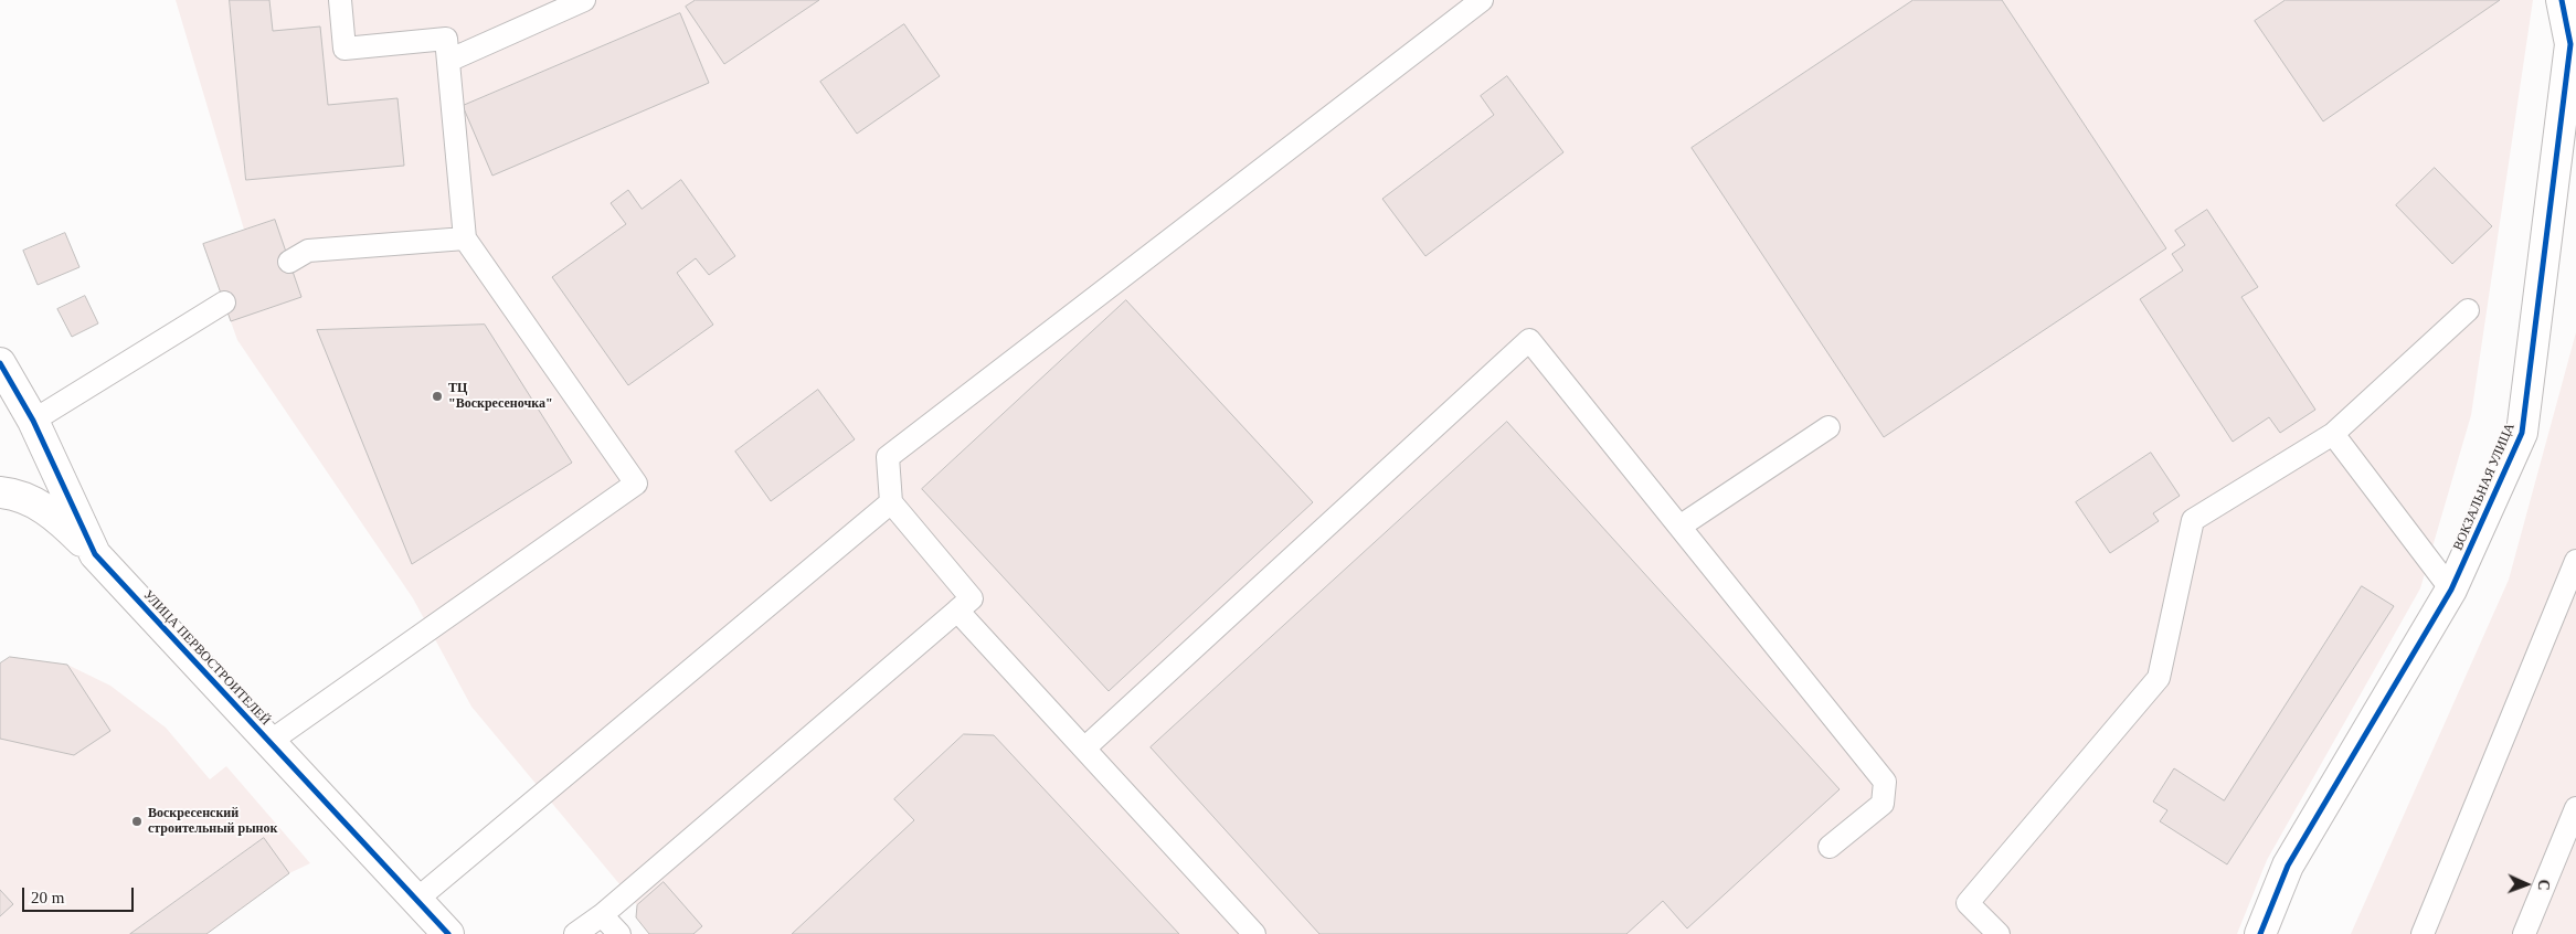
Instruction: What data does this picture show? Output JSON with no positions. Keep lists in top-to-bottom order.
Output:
{
  "streets": {
    "street": ["ВОКЗАЛЬНАЯ УЛИЦА", "УЛИЦА ПЕРВОСТРОИТЕЛЕЙ"]
  },
  "places": ["ТЦ \"Воскресеночка\"", "Воскресенский строительный рынок"],
  "scale_bar": "20 m",
  "north": "right"
}
